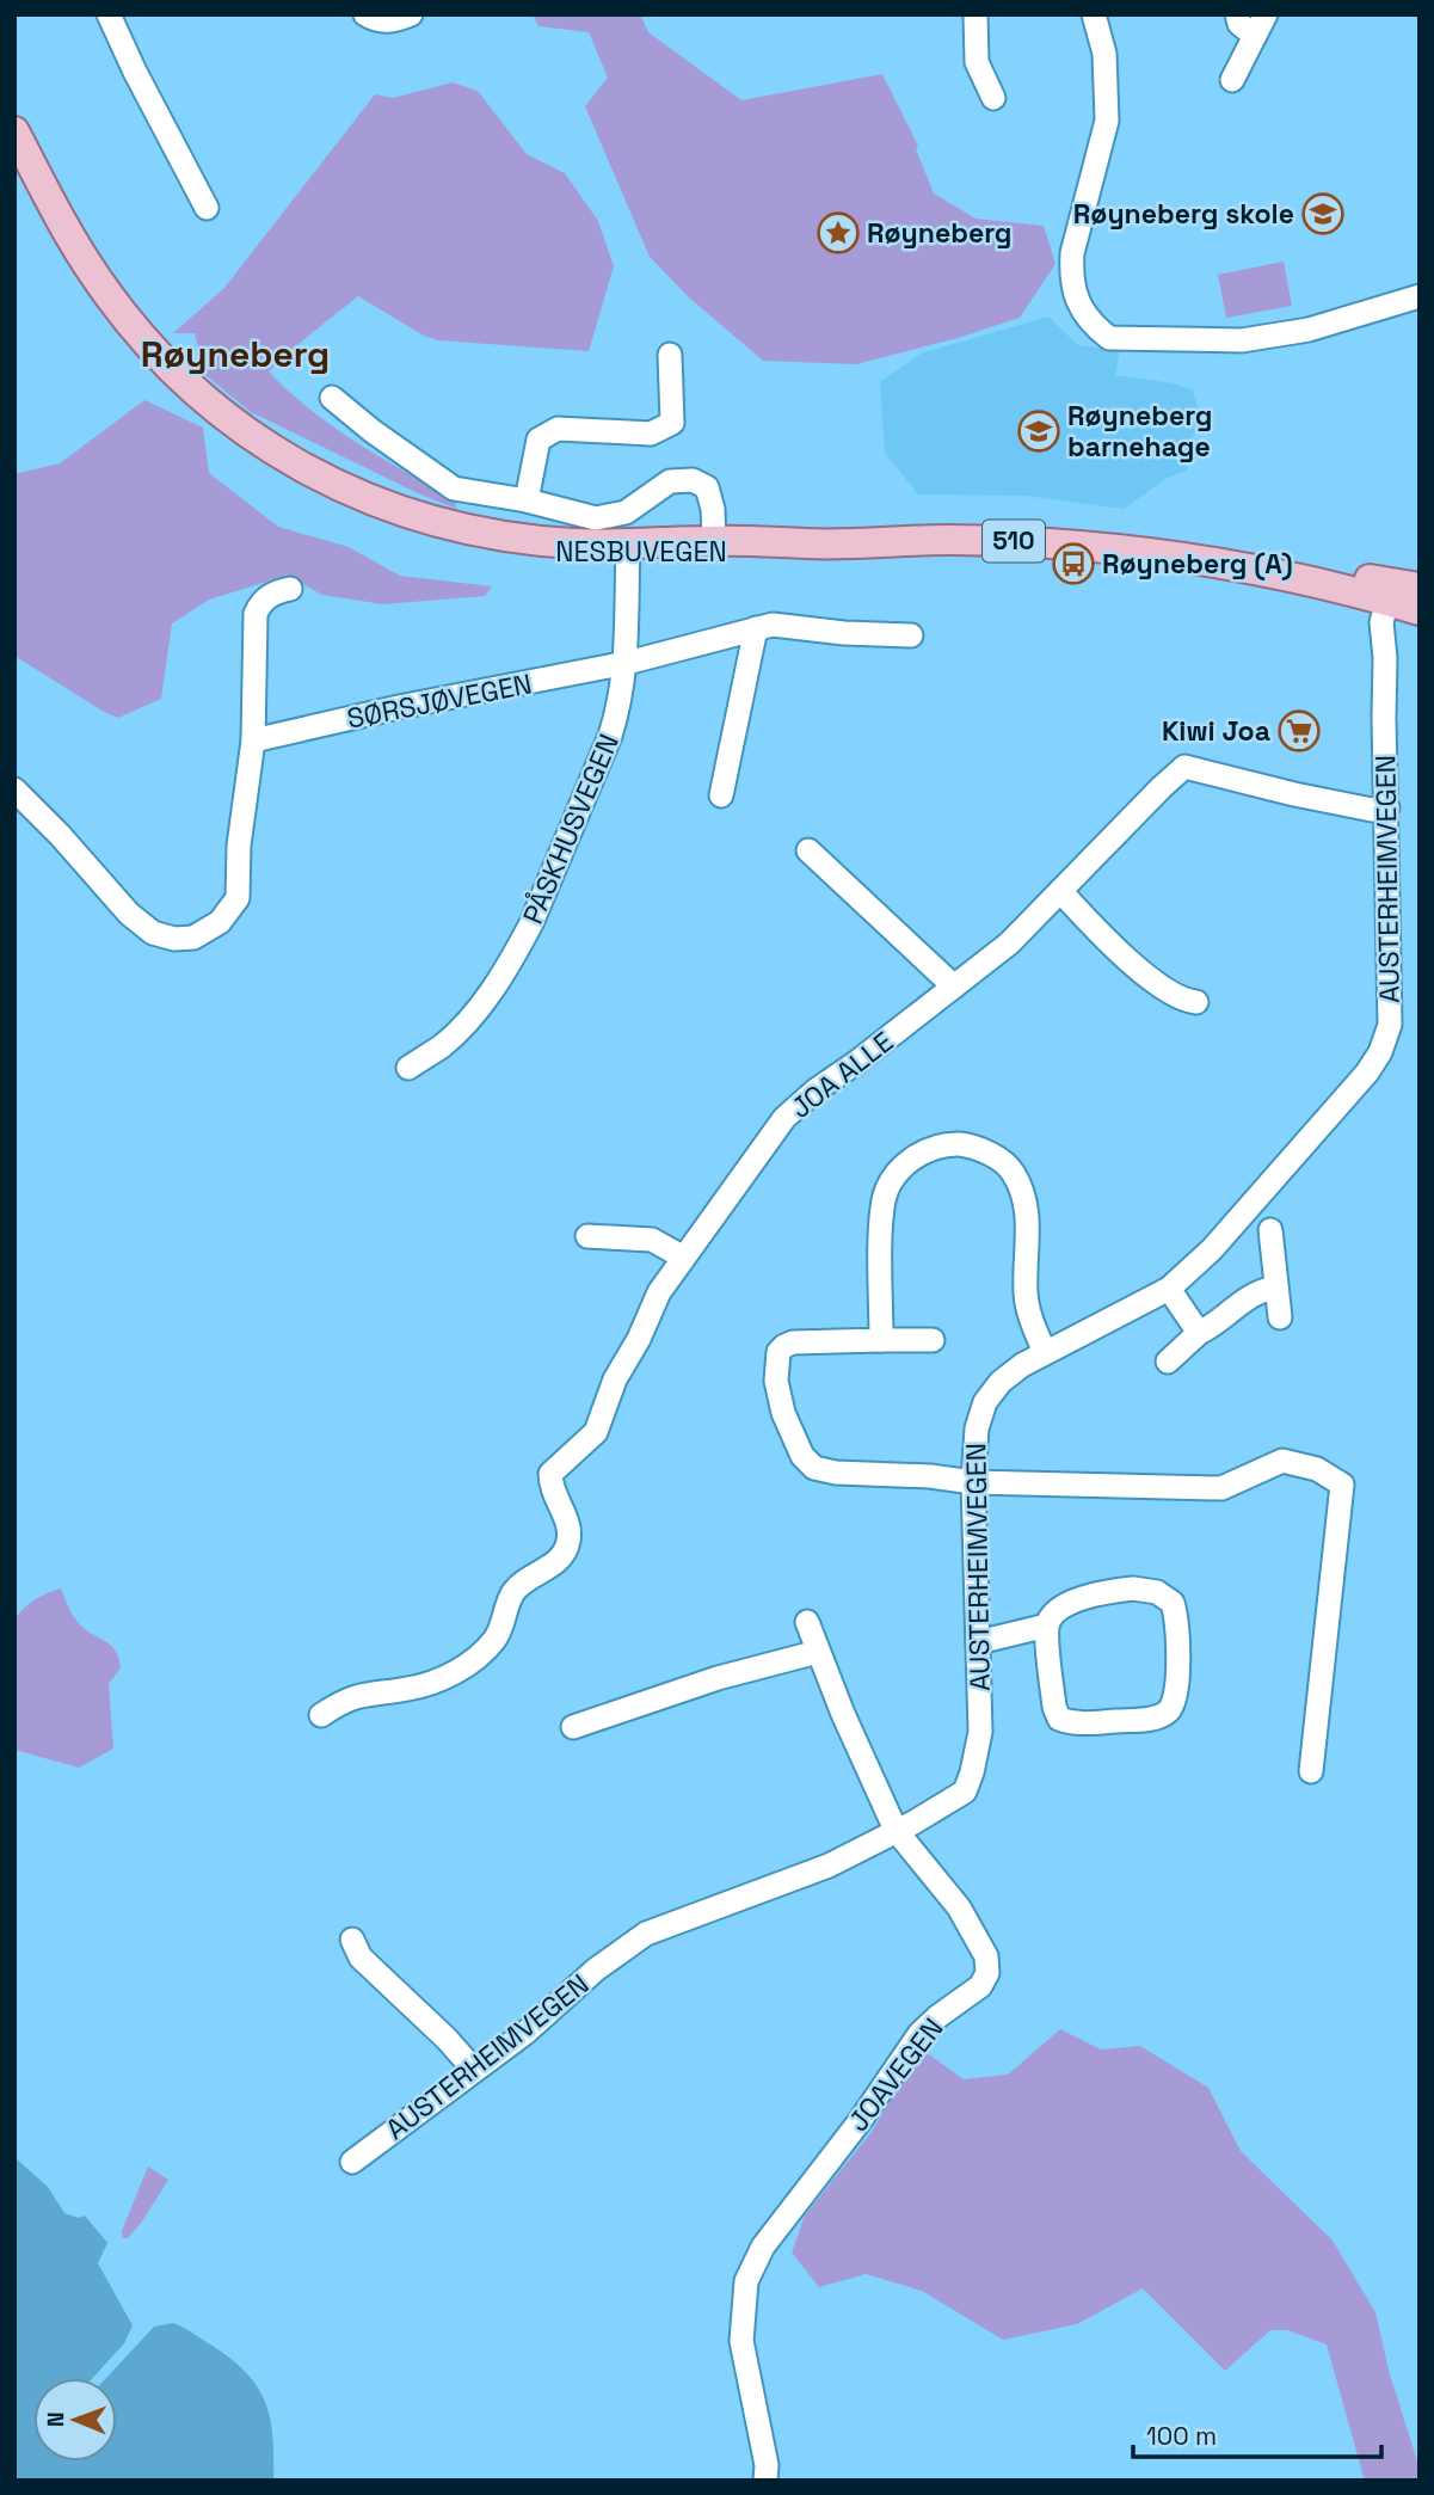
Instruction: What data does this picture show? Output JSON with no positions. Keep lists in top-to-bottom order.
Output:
{
  "streets": {
    "main road": ["510", "NESBUVEGEN"],
    "street": [
      "SØRSJØVEGEN",
      "PÅSKHUSVEGEN",
      "AUSTERHEIMVEGEN",
      "JOA ALLE",
      "JOAVEGEN"
    ]
  },
  "crossings": [
    ["NESBUVEGEN", "PÅSKHUSVEGEN"],
    ["NESBUVEGEN", "AUSTERHEIMVEGEN"],
    ["SØRSJØVEGEN", "PÅSKHUSVEGEN"],
    ["AUSTERHEIMVEGEN", "JOA ALLE"],
    ["AUSTERHEIMVEGEN", "JOAVEGEN"]
  ],
  "districts": ["Røyneberg"],
  "places": {
    "school or university": ["Røyneberg skole", "Røyneberg barnehage"],
    "place": ["Røyneberg"],
    "bus stop": ["Røyneberg (A)"],
    "supermarket": ["Kiwi Joa"]
  },
  "scale_bar": "100 m",
  "north": "left"
}
